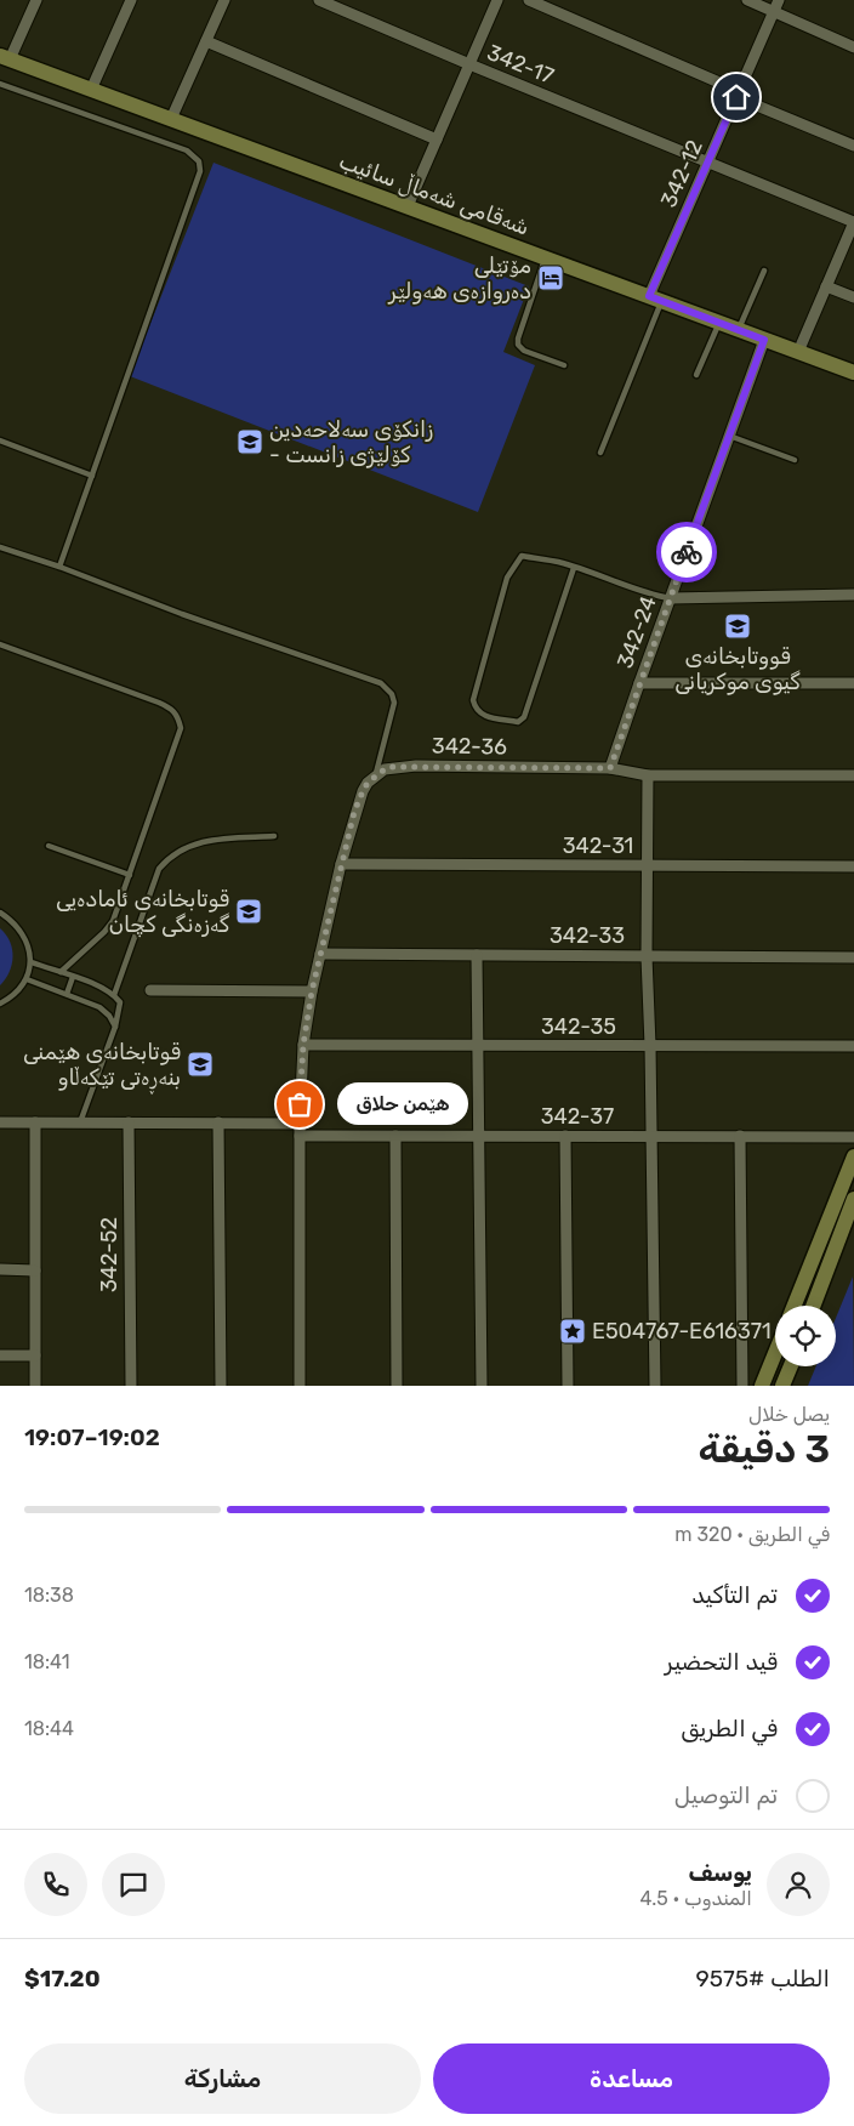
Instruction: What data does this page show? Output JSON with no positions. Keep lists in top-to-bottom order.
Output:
{
  "streets": {
    "street": [
      "342-17",
      "342-12",
      "شەقامی شەماڵ سائیب",
      "342-24",
      "342-36",
      "342-31",
      "342-33",
      "342-35",
      "342-37",
      "342-52"
    ]
  },
  "crossings": [
    ["342-17", "342-12"],
    ["342-12", "شەقامی شەماڵ سائیب"],
    ["شەقامی شەماڵ سائیب", "342-24"],
    ["342-24", "342-36"]
  ],
  "places": {
    "hotel": ["مۆتێلی دەروازەی هەولێر"],
    "school or university": [
      "زانکۆی سەلاحەدین - کۆلێژی زانست",
      "قووتابخانەی گيوی موكريانی",
      "قوتابخانەی ئامادەیی گەزەنگی کچان",
      "قوتابخانەی هێمنی بنەڕەتی تێکەڵاو"
    ],
    "other": ["هێمن حلاق"],
    "place": ["E504767-E616371"]
  },
  "page": {
    "bubble": "هێمن حلاق",
    "heading": ["3 دقيقة", "يصل خلال", "19:02–19:07"],
    "panel": [
      "يوسف",
      "المندوب · 4.5",
      "الطلب #9575",
      "$17.20"
    ],
    "bar": "في الطريق · 320 m",
    "list": [
      ["تم التأكيد", "18:38"],
      ["قيد التحضير", "18:41"],
      ["في الطريق", "18:44"],
      "تم التوصيل"
    ],
    "buttons": ["مساعدة", "مشاركة"]
  }
}
